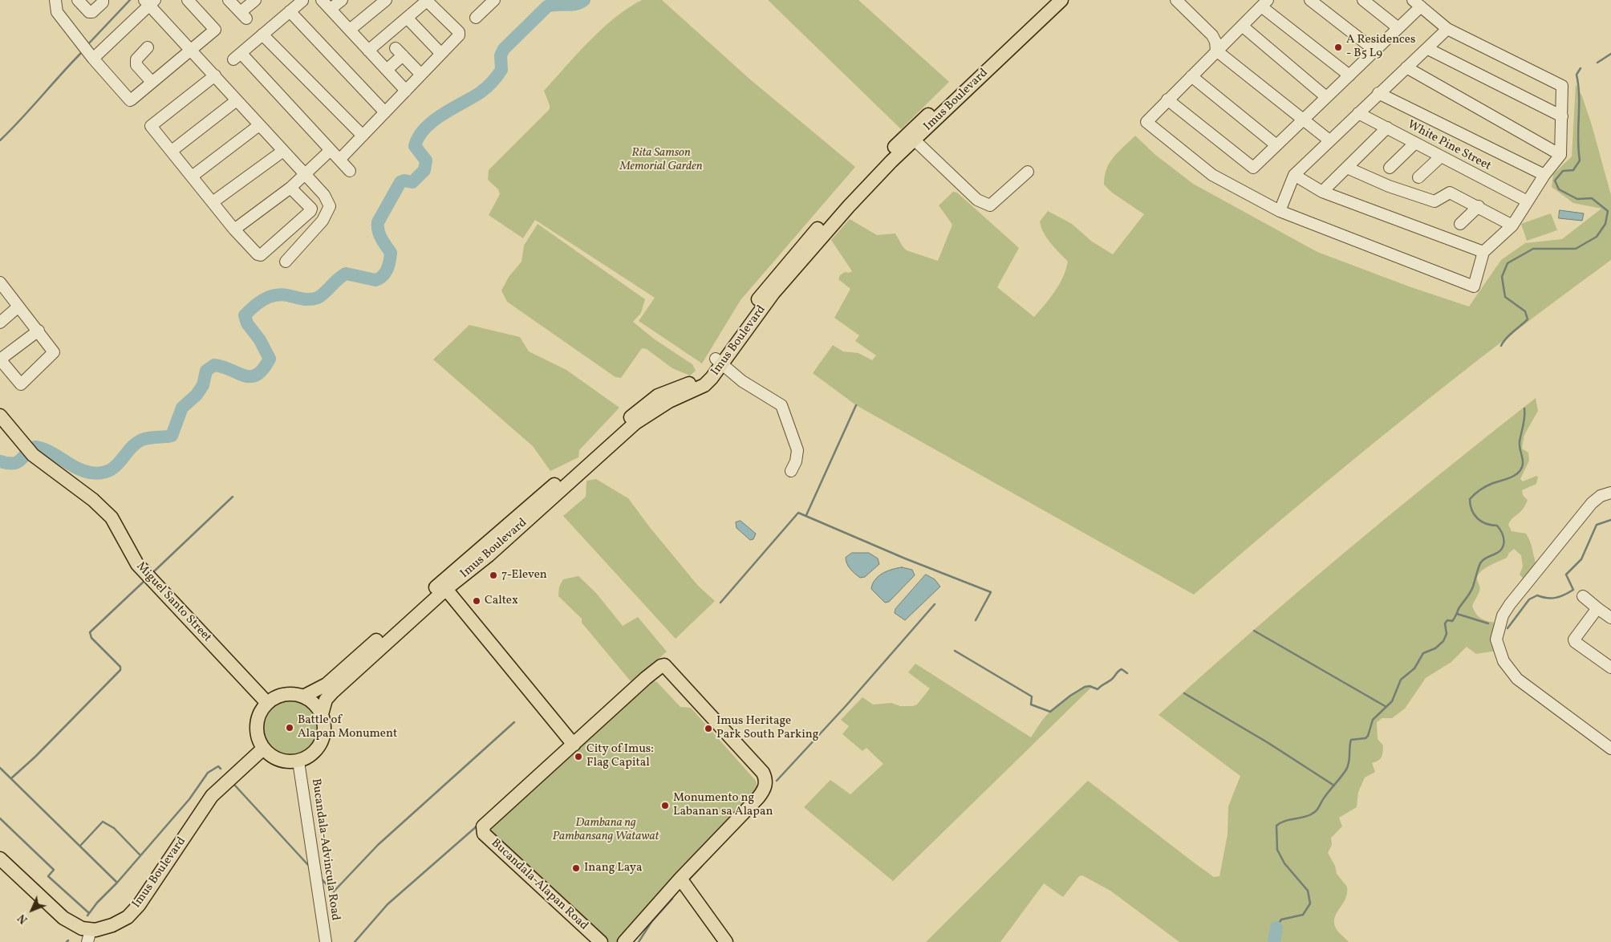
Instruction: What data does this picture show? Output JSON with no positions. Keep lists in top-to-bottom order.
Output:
{
  "streets": {
    "main road": ["Imus Boulevard", "Miguel Santo Street", "Bucandala-Alapan Road"],
    "street": ["White Pine Street", "Bucandala-Advincula Road"]
  },
  "crossings": [
    ["Imus Boulevard", "Miguel Santo Street"],
    ["Imus Boulevard", "Bucandala-Advincula Road"],
    ["Miguel Santo Street", "Bucandala-Advincula Road"]
  ],
  "parks": ["Rita Samson Memorial Garden", "Dambana ng Pambansang Watawat"],
  "places": [
    "A Residences - B5 L9",
    "7-Eleven",
    "Caltex",
    "Battle of Alapan Monument",
    "Imus Heritage Park South Parking",
    "City of Imus: Flag Capital",
    "Monumento ng Labanan sa Alapan",
    "Inang Laya"
  ],
  "north": "bottom left"
}
